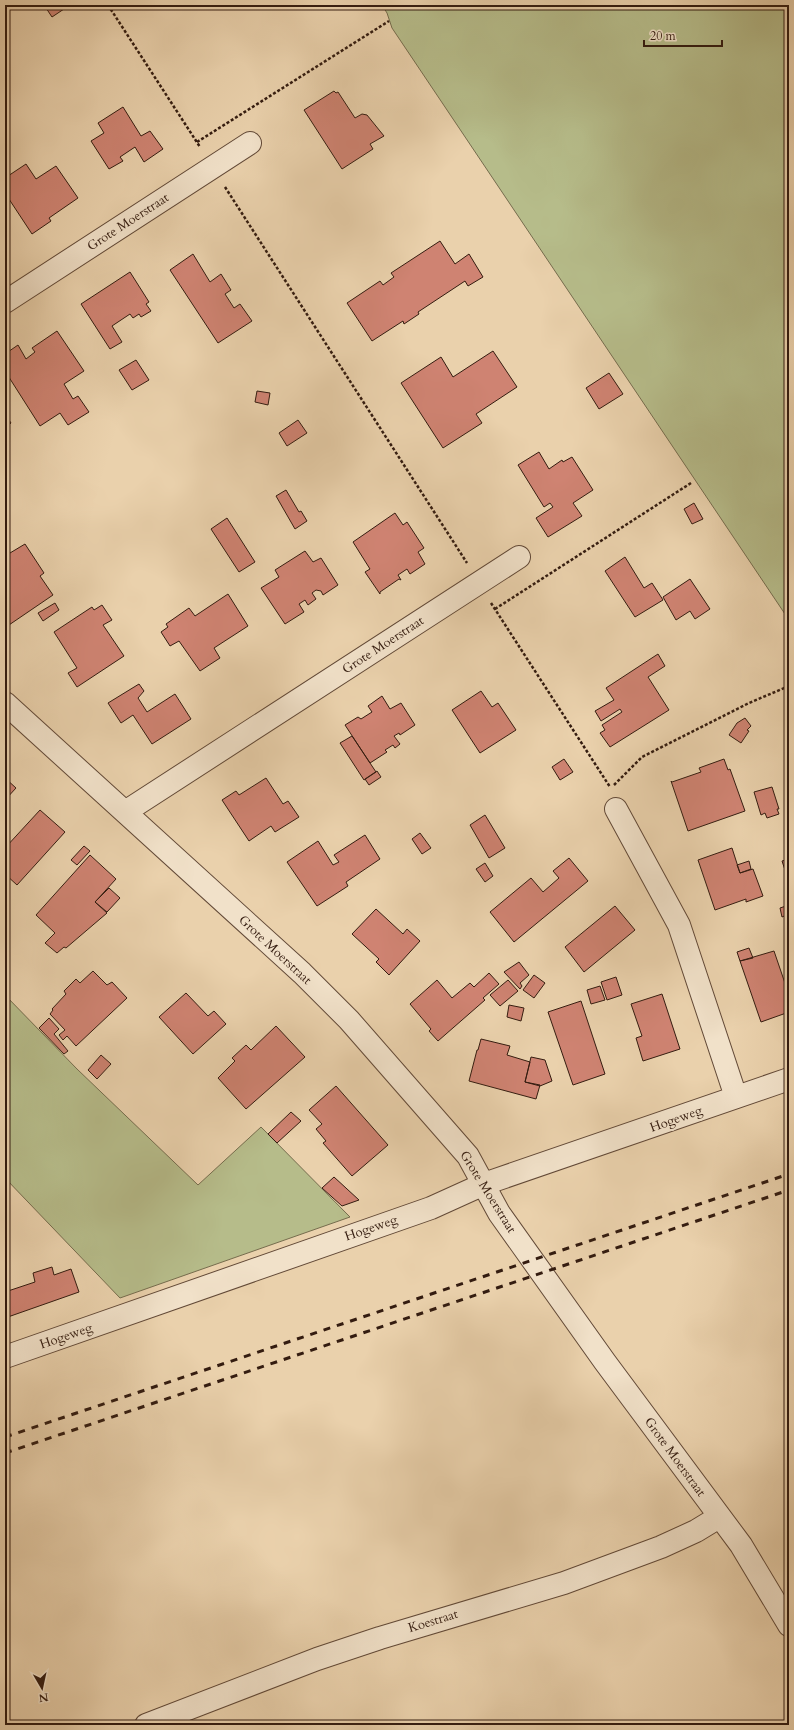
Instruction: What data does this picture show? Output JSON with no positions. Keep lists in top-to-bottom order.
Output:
{
  "streets": {
    "street": ["Grote Moerstraat", "Hogeweg", "Koestraat"]
  },
  "crossings": [
    ["Grote Moerstraat", "Hogeweg"],
    ["Grote Moerstraat", "Koestraat"]
  ],
  "scale_bar": "20 m",
  "north": "bottom"
}
